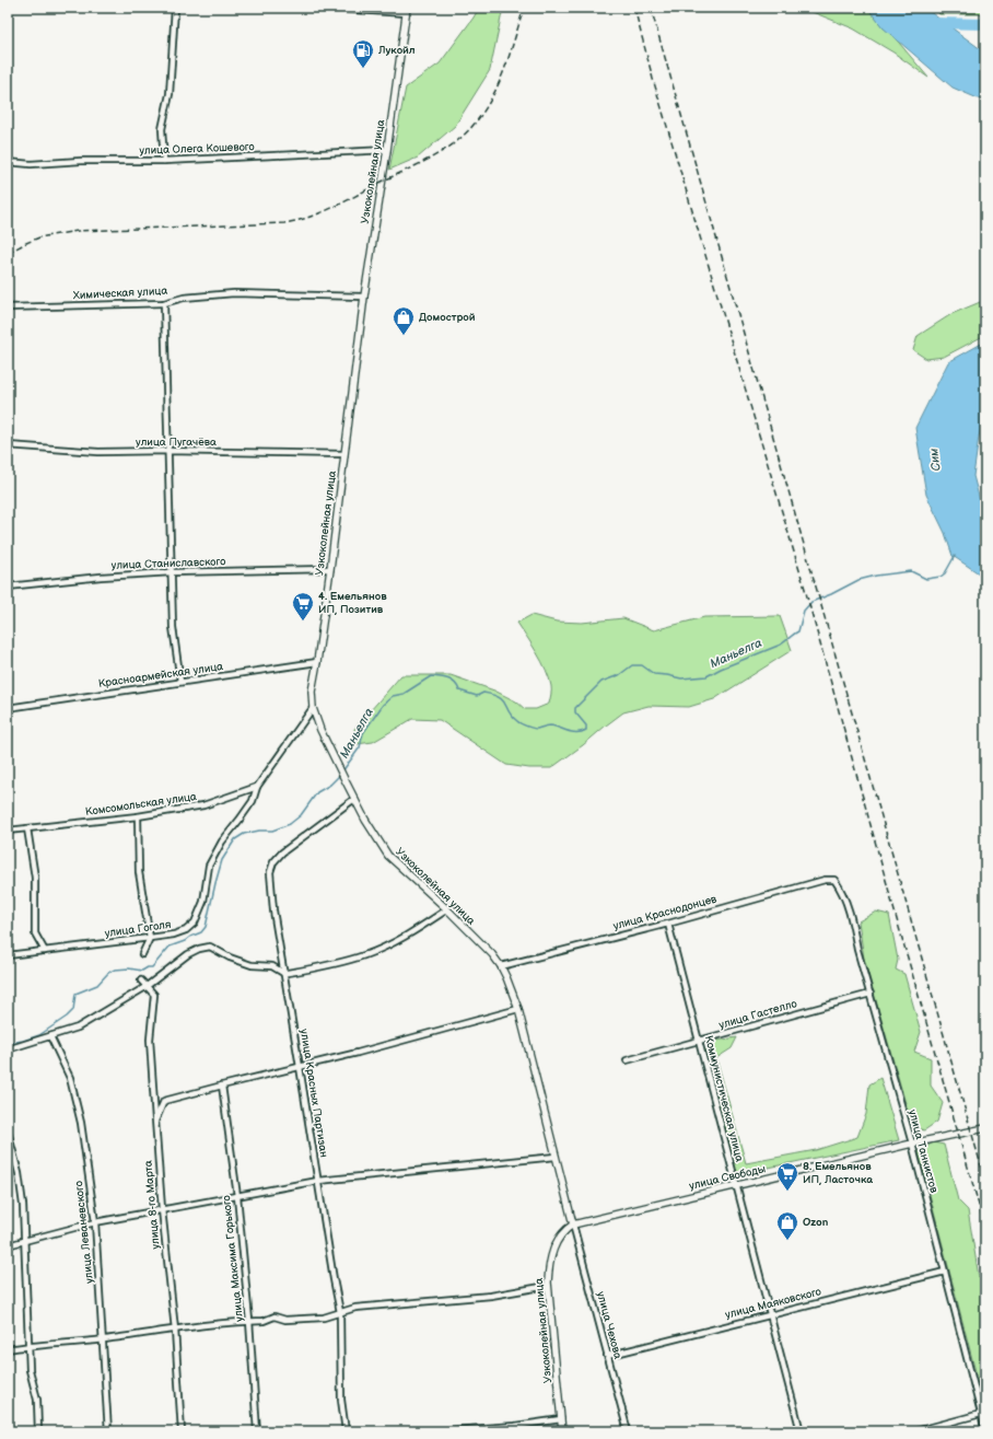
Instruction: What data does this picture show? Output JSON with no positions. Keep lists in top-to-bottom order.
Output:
{
  "streets": {
    "street": [
      "улица Олега Кошевого",
      "Узкоколейная улица",
      "Химическая улица",
      "улица Пугачёва",
      "улица Станиславского",
      "Красноармейская улица",
      "Комсомольская улица",
      "улица Краснодонцев",
      "улица Гоголя",
      "улица Гастелло",
      "улица Красных Партизан",
      "Коммунистическая улица",
      "улица Танкистов",
      "улица Свободы",
      "улица 8-го Марта",
      "улица Леваневского",
      "улица Максима Горького",
      "улица Маяковского",
      "улица Чехова"
    ]
  },
  "crossings": [
    ["улица Олега Кошевого", "Узкоколейная улица"],
    ["Узкоколейная улица", "Химическая улица"],
    ["Узкоколейная улица", "улица Пугачёва"],
    ["Узкоколейная улица", "улица Станиславского"],
    ["Узкоколейная улица", "Красноармейская улица"],
    ["Узкоколейная улица", "улица Краснодонцев"],
    ["Узкоколейная улица", "улица Красных Партизан"],
    ["Узкоколейная улица", "улица Свободы"],
    ["Узкоколейная улица", "улица Чехова"],
    ["Комсомольская улица", "улица Гоголя"],
    ["улица Краснодонцев", "Коммунистическая улица"],
    ["улица Краснодонцев", "улица Танкистов"],
    ["улица Гастелло", "Коммунистическая улица"],
    ["улица Гастелло", "улица Танкистов"],
    ["Коммунистическая улица", "улица Свободы"],
    ["Коммунистическая улица", "улица Маяковского"],
    ["улица Танкистов", "улица Свободы"],
    ["улица Танкистов", "улица Маяковского"],
    ["улица Свободы", "улица Чехова"],
    ["улица Маяковского", "улица Чехова"]
  ],
  "water": ["Сим", "Маньелга"],
  "places": {
    "fuel station": ["Лукойл"],
    "shop": ["Домострой", "Ozon"],
    "supermarket": ["4. Емельянов ИП, Позитив", "8. Емельянов ИП, Ласточка"]
  }
}
